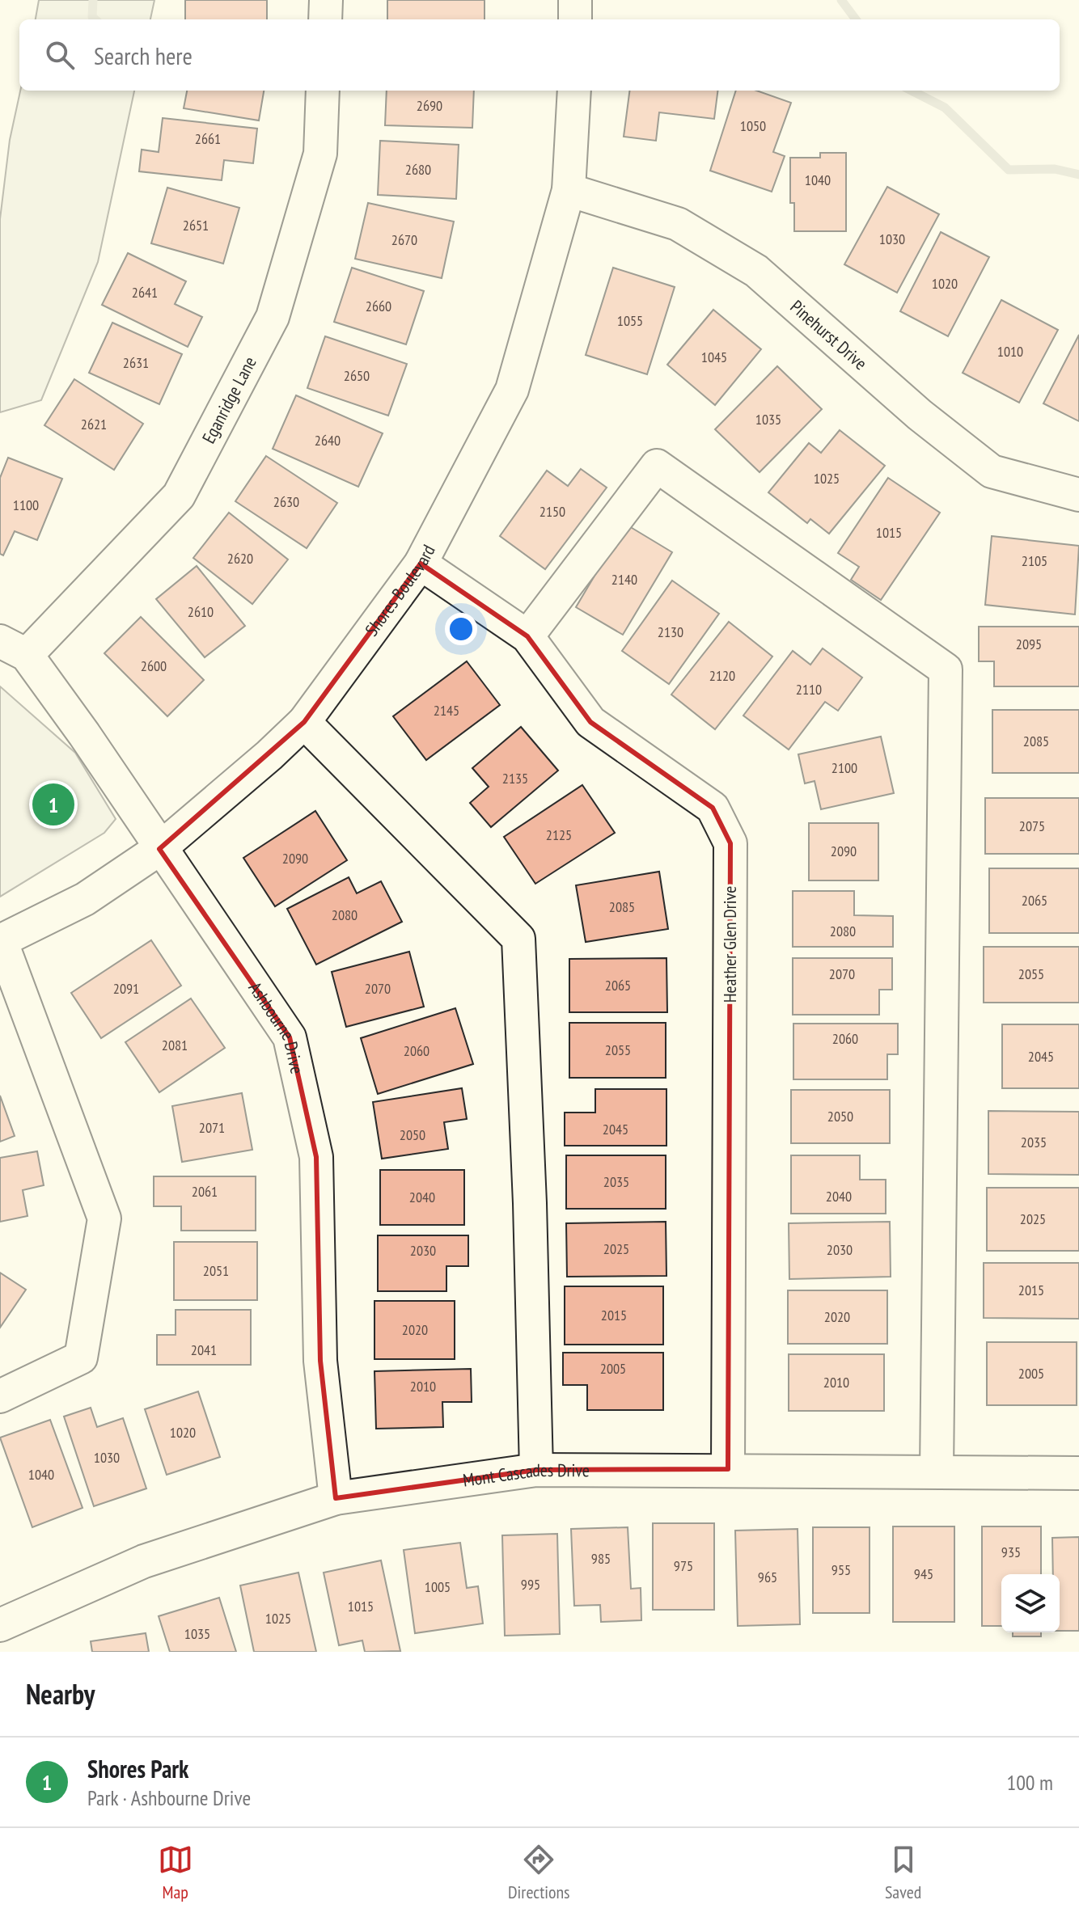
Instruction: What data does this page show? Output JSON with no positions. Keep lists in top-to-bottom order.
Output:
{
  "streets": {
    "street": [
      "Pinehurst Drive",
      "Eganridge Lane",
      "Shores Boulevard",
      "Heather Glen Drive",
      "Ashbourne Drive",
      "Mont Cascades Drive"
    ]
  },
  "crossings": [
    ["Pinehurst Drive", "Shores Boulevard"],
    ["Eganridge Lane", "Ashbourne Drive"],
    ["Shores Boulevard", "Heather Glen Drive"],
    ["Shores Boulevard", "Ashbourne Drive"],
    ["Heather Glen Drive", "Mont Cascades Drive"],
    ["Ashbourne Drive", "Mont Cascades Drive"]
  ],
  "house_numbers": [
    "2690",
    "1050",
    "2661",
    "2680",
    "1040",
    "2651",
    "1030",
    "2670",
    "1020",
    "2641",
    "2660",
    "1055",
    "1010",
    "1045",
    "2631",
    "2650",
    "1035",
    "2621",
    "2640",
    "1025",
    "2630",
    "1100",
    "2150",
    "1015",
    "2620",
    "2105",
    "2140",
    "2610",
    "2130",
    "2095",
    "2600",
    "2120",
    "2110",
    "2145",
    "2085",
    "2100",
    "2135",
    "2075",
    "2125",
    "2090",
    "2090",
    "2065",
    "2085",
    "2080",
    "2080",
    "2070",
    "2055",
    "2065",
    "2091",
    "2070",
    "2060",
    "2081",
    "2055",
    "2060",
    "2045",
    "2050",
    "2071",
    "2045",
    "2050",
    "2035",
    "2035",
    "2061",
    "2040",
    "2040",
    "2025",
    "2025",
    "2030",
    "2030",
    "2051",
    "2015",
    "2015",
    "2020",
    "2020",
    "2041",
    "2005",
    "2005",
    "2010",
    "2010",
    "1020",
    "1030",
    "1040",
    "935",
    "985",
    "975",
    "955",
    "945",
    "965",
    "995",
    "1005",
    "1015",
    "1025",
    "1035"
  ],
  "page": {
    "search": "Search here",
    "pins": "1",
    "heading": "Nearby",
    "list": [
      {
        "mark": "1",
        "name": "Shores Park",
        "note": "Park · Ashbourne Drive",
        "value": "100 m"
      }
    ],
    "nav": ["Map", "Directions", "Saved"]
  }
}
